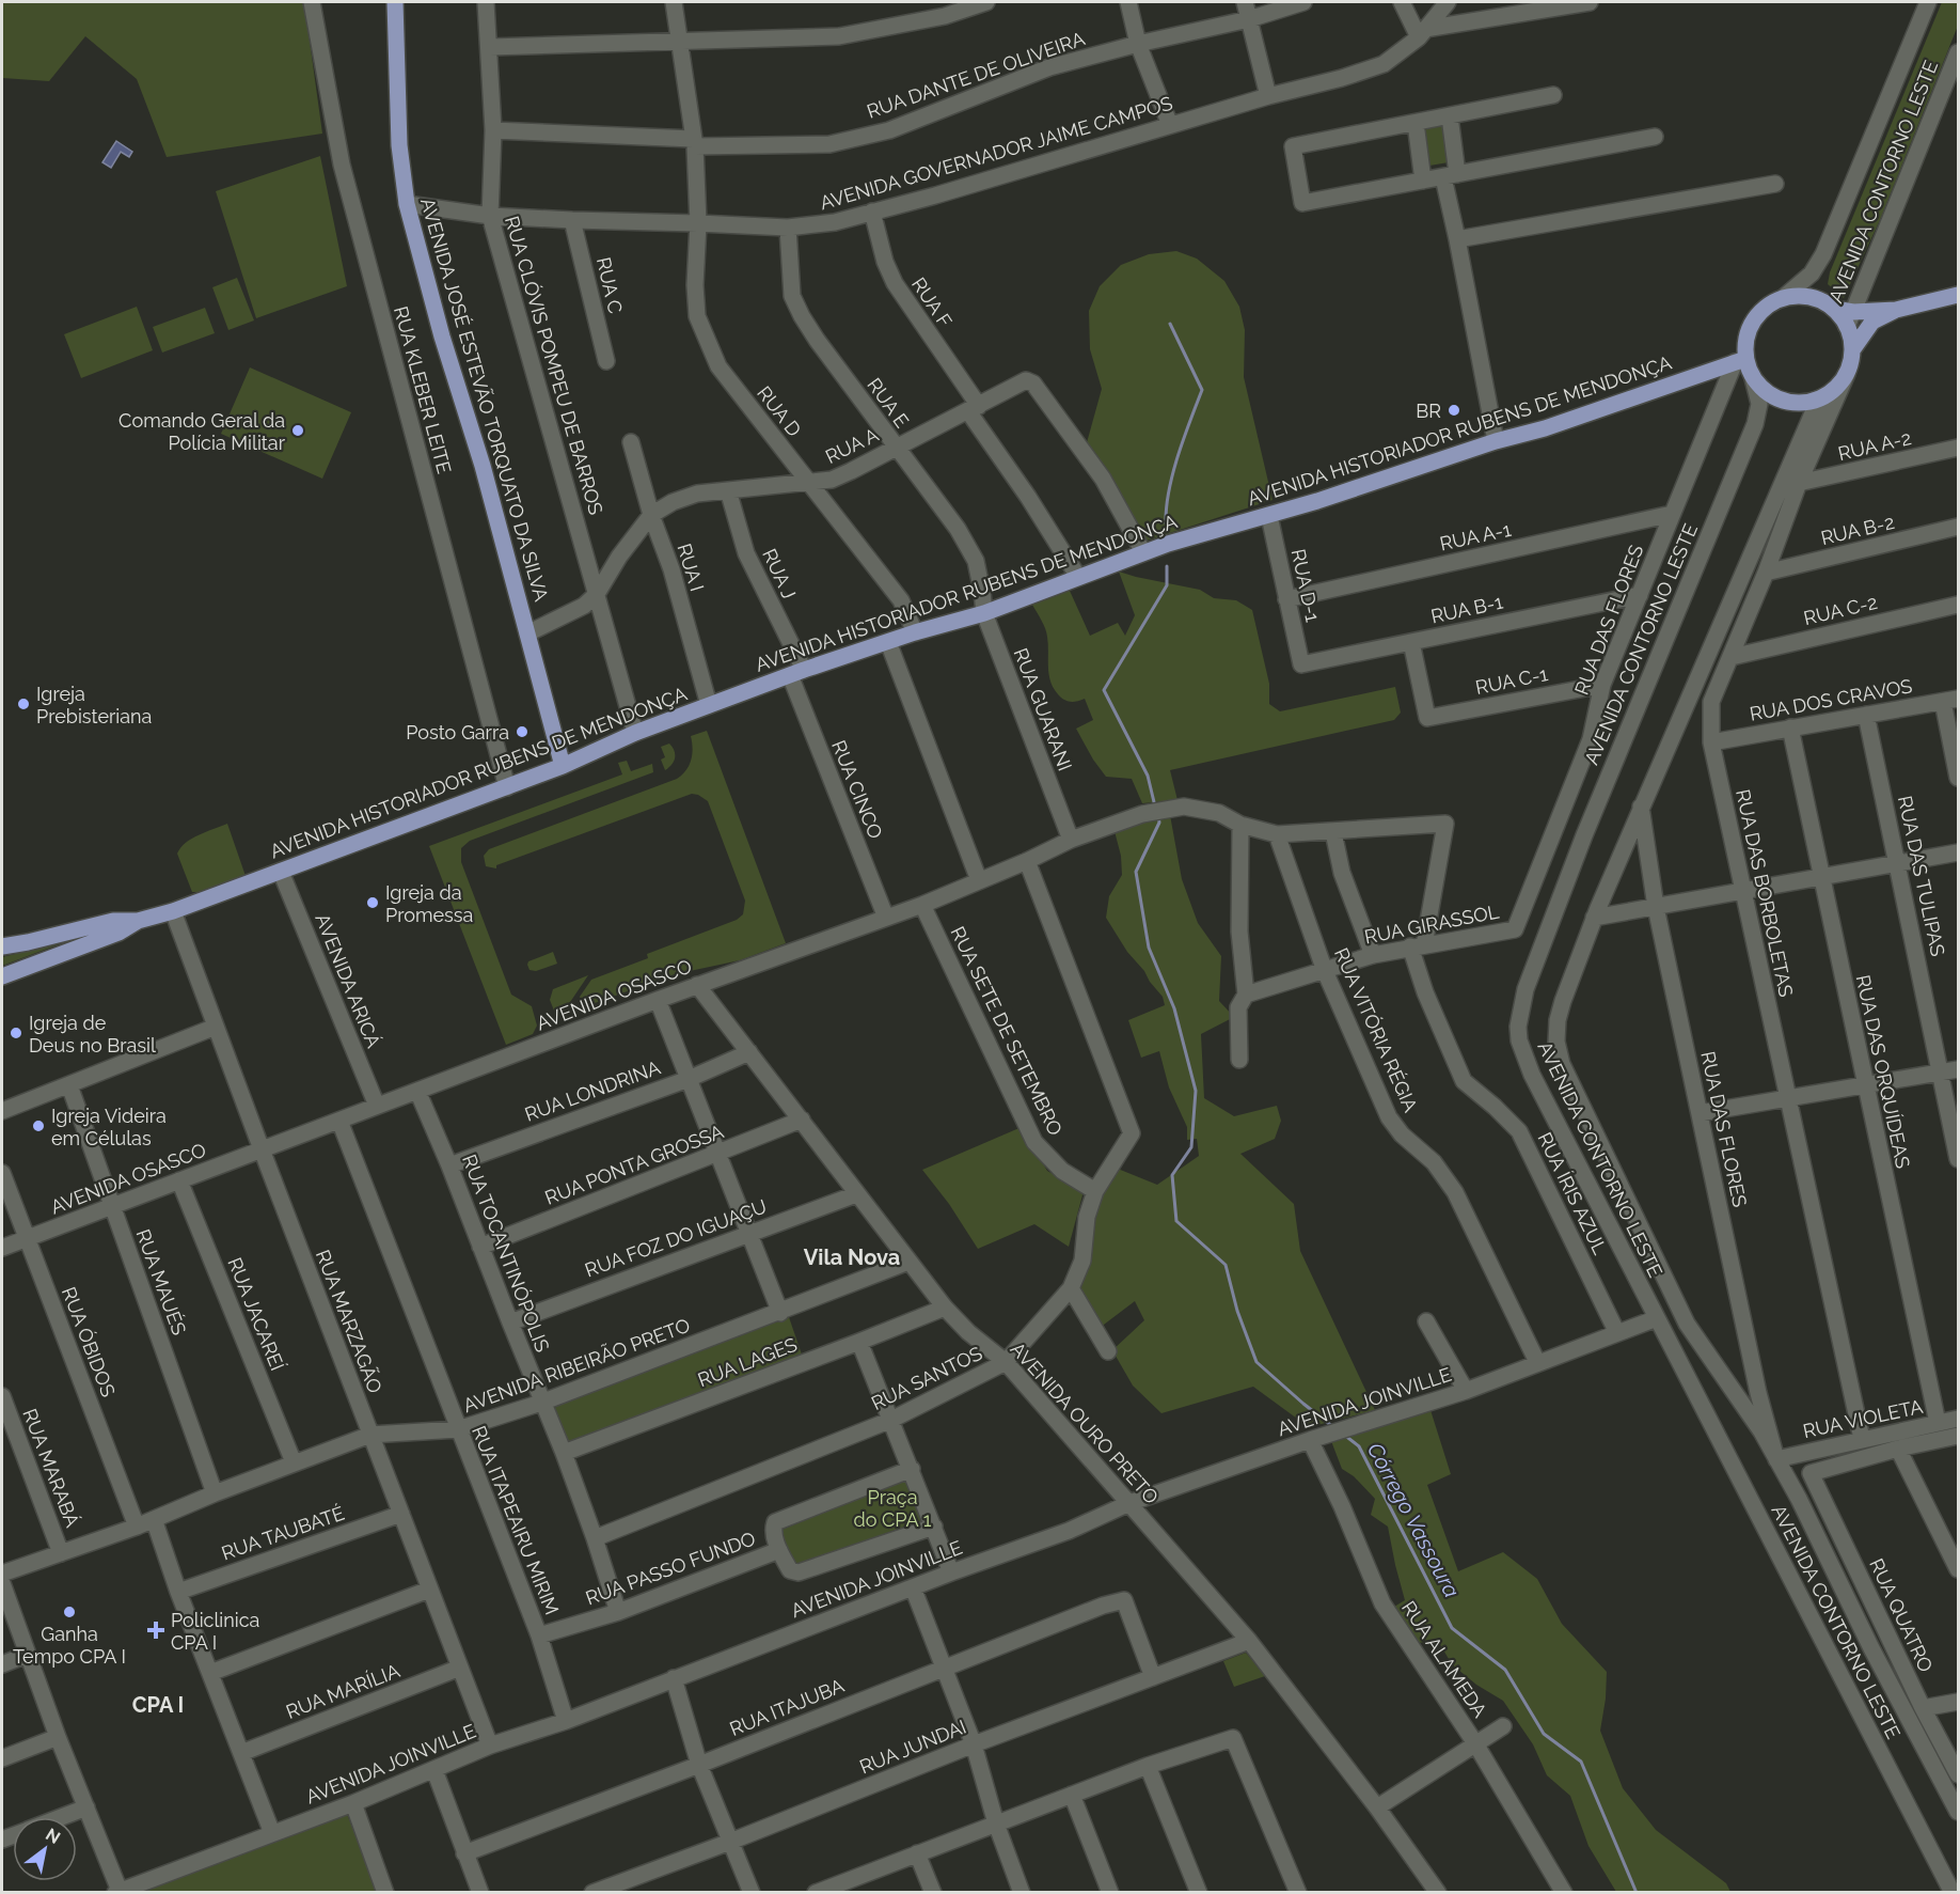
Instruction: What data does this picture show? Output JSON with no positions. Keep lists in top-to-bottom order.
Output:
{
  "streets": {
    "main road": ["AVENIDA JOSÉ ESTEVÃO TORQUATO DA SILVA", "AVENIDA HISTORIADOR RUBENS DE MENDONÇA"],
    "street": [
      "RUA DANTE DE OLIVEIRA",
      "AVENIDA GOVERNADOR JAIME CAMPOS",
      "AVENIDA CONTORNO LESTE",
      "RUA C",
      "RUA F",
      "RUA CLÓVIS POMPEU DE BARROS",
      "RUA KLEBER LEITE",
      "RUA E",
      "RUA D",
      "RUA A",
      "RUA A-2",
      "RUA B-2",
      "RUA A-1",
      "RUA I",
      "RUA J",
      "RUA D-1",
      "RUA B-1",
      "RUA C-2",
      "RUA DAS FLORES",
      "RUA C-1",
      "RUA DOS CRAVOS",
      "RUA GUARANI",
      "RUA CINCO",
      "RUA DAS TULIPAS",
      "RUA DAS BORBOLETAS",
      "RUA GIRASSOL",
      "AVENIDA ARICÁ",
      "AVENIDA OSASCO",
      "RUA VITÓRIA RÉGIA",
      "RUA SETE DE SETEMBRO",
      "RUA DAS ORQUÍDEAS",
      "RUA LONDRINA",
      "RUA PONTA GROSSA",
      "RUA ÍRIS AZUL",
      "RUA FOZ DO IGUAÇU",
      "RUA TOCANTINÓPOLIS",
      "RUA MAUÉS",
      "RUA JACAREÍ",
      "RUA MARZAGÃO",
      "RUA ÓBIDOS",
      "RUA LAGES",
      "AVENIDA RIBEIRÃO PRETO",
      "RUA SANTOS",
      "AVENIDA JOINVILLE",
      "RUA VIOLETA",
      "AVENIDA OURO PRETO",
      "RUA MARABÁ",
      "RUA ITAPEAIRU MIRIM",
      "RUA TAUBATÉ",
      "RUA PASSO FUNDO",
      "RUA QUATRO",
      "RUA ALAMEDA",
      "RUA MARÍLIA",
      "RUA ITAJUBA",
      "RUA JUNDAI"
    ]
  },
  "crossings": [
    ["RUA DANTE DE OLIVEIRA", "RUA CLÓVIS POMPEU DE BARROS"],
    ["RUA DANTE DE OLIVEIRA", "RUA D"],
    ["AVENIDA GOVERNADOR JAIME CAMPOS", "RUA C"],
    ["AVENIDA GOVERNADOR JAIME CAMPOS", "RUA F"],
    ["AVENIDA GOVERNADOR JAIME CAMPOS", "RUA CLÓVIS POMPEU DE BARROS"],
    ["AVENIDA GOVERNADOR JAIME CAMPOS", "AVENIDA JOSÉ ESTEVÃO TORQUATO DA SILVA"],
    ["AVENIDA GOVERNADOR JAIME CAMPOS", "RUA E"],
    ["AVENIDA GOVERNADOR JAIME CAMPOS", "RUA D"],
    ["AVENIDA CONTORNO LESTE", "AVENIDA HISTORIADOR RUBENS DE MENDONÇA"],
    ["AVENIDA CONTORNO LESTE", "RUA DAS FLORES"],
    ["AVENIDA CONTORNO LESTE", "RUA DAS BORBOLETAS"],
    ["AVENIDA CONTORNO LESTE", "AVENIDA JOINVILLE"],
    ["AVENIDA CONTORNO LESTE", "RUA VIOLETA"],
    ["RUA F", "RUA A"],
    ["RUA CLÓVIS POMPEU DE BARROS", "AVENIDA HISTORIADOR RUBENS DE MENDONÇA"],
    ["RUA CLÓVIS POMPEU DE BARROS", "RUA A"],
    ["RUA KLEBER LEITE", "AVENIDA HISTORIADOR RUBENS DE MENDONÇA"],
    ["AVENIDA JOSÉ ESTEVÃO TORQUATO DA SILVA", "AVENIDA HISTORIADOR RUBENS DE MENDONÇA"],
    ["AVENIDA JOSÉ ESTEVÃO TORQUATO DA SILVA", "RUA A"],
    ["RUA E", "RUA A"],
    ["RUA E", "RUA GUARANI"],
    ["RUA D", "AVENIDA HISTORIADOR RUBENS DE MENDONÇA"],
    ["RUA D", "RUA A"],
    ["AVENIDA HISTORIADOR RUBENS DE MENDONÇA", "RUA A"],
    ["AVENIDA HISTORIADOR RUBENS DE MENDONÇA", "RUA I"],
    ["AVENIDA HISTORIADOR RUBENS DE MENDONÇA", "RUA J"],
    ["AVENIDA HISTORIADOR RUBENS DE MENDONÇA", "RUA D-1"],
    ["AVENIDA HISTORIADOR RUBENS DE MENDONÇA", "RUA DAS FLORES"],
    ["AVENIDA HISTORIADOR RUBENS DE MENDONÇA", "RUA GUARANI"],
    ["AVENIDA HISTORIADOR RUBENS DE MENDONÇA", "RUA CINCO"],
    ["AVENIDA HISTORIADOR RUBENS DE MENDONÇA", "RUA DAS BORBOLETAS"],
    ["AVENIDA HISTORIADOR RUBENS DE MENDONÇA", "AVENIDA ARICÁ"],
    ["AVENIDA HISTORIADOR RUBENS DE MENDONÇA", "RUA MARZAGÃO"],
    ["RUA A", "RUA I"],
    ["RUA A", "RUA J"],
    ["RUA A-2", "RUA DAS BORBOLETAS"],
    ["RUA B-2", "RUA DAS BORBOLETAS"],
    ["RUA A-1", "RUA D-1"],
    ["RUA A-1", "RUA DAS FLORES"],
    ["RUA J", "RUA CINCO"],
    ["RUA D-1", "RUA B-1"],
    ["RUA B-1", "RUA DAS FLORES"],
    ["RUA B-1", "RUA C-1"],
    ["RUA C-2", "RUA DAS BORBOLETAS"],
    ["RUA DAS FLORES", "RUA C-1"],
    ["RUA DAS FLORES", "RUA DAS BORBOLETAS"],
    ["RUA DAS FLORES", "RUA GIRASSOL"],
    ["RUA DAS FLORES", "RUA VIOLETA"],
    ["RUA DOS CRAVOS", "RUA DAS TULIPAS"],
    ["RUA DOS CRAVOS", "RUA DAS BORBOLETAS"],
    ["RUA DOS CRAVOS", "RUA DAS ORQUÍDEAS"],
    ["RUA GUARANI", "AVENIDA OSASCO"],
    ["RUA CINCO", "AVENIDA OSASCO"],
    ["RUA DAS BORBOLETAS", "RUA VIOLETA"],
    ["RUA GIRASSOL", "RUA VITÓRIA RÉGIA"],
    ["RUA GIRASSOL", "RUA ÍRIS AZUL"],
    ["AVENIDA ARICÁ", "AVENIDA OSASCO"],
    ["AVENIDA OSASCO", "RUA VITÓRIA RÉGIA"],
    ["AVENIDA OSASCO", "RUA SETE DE SETEMBRO"],
    ["AVENIDA OSASCO", "RUA ÍRIS AZUL"],
    ["AVENIDA OSASCO", "RUA TOCANTINÓPOLIS"],
    ["AVENIDA OSASCO", "RUA MAUÉS"],
    ["AVENIDA OSASCO", "RUA JACAREÍ"],
    ["AVENIDA OSASCO", "RUA MARZAGÃO"],
    ["AVENIDA OSASCO", "RUA ÓBIDOS"],
    ["AVENIDA OSASCO", "RUA SANTOS"],
    ["AVENIDA OSASCO", "AVENIDA OURO PRETO"],
    ["AVENIDA OSASCO", "RUA ITAPEAIRU MIRIM"],
    ["RUA VITÓRIA RÉGIA", "AVENIDA JOINVILLE"],
    ["RUA SETE DE SETEMBRO", "RUA SANTOS"],
    ["RUA DAS ORQUÍDEAS", "RUA VIOLETA"],
    ["RUA LONDRINA", "RUA TOCANTINÓPOLIS"],
    ["RUA LONDRINA", "AVENIDA OURO PRETO"],
    ["RUA PONTA GROSSA", "RUA TOCANTINÓPOLIS"],
    ["RUA PONTA GROSSA", "AVENIDA OURO PRETO"],
    ["RUA ÍRIS AZUL", "AVENIDA JOINVILLE"],
    ["RUA FOZ DO IGUAÇU", "RUA TOCANTINÓPOLIS"],
    ["RUA FOZ DO IGUAÇU", "AVENIDA OURO PRETO"],
    ["RUA TOCANTINÓPOLIS", "RUA LAGES"],
    ["RUA TOCANTINÓPOLIS", "AVENIDA RIBEIRÃO PRETO"],
    ["RUA TOCANTINÓPOLIS", "RUA SANTOS"],
    ["RUA TOCANTINÓPOLIS", "RUA PASSO FUNDO"],
    ["RUA MAUÉS", "AVENIDA RIBEIRÃO PRETO"],
    ["RUA JACAREÍ", "AVENIDA RIBEIRÃO PRETO"],
    ["RUA MARZAGÃO", "AVENIDA RIBEIRÃO PRETO"],
    ["RUA MARZAGÃO", "AVENIDA JOINVILLE"],
    ["RUA MARZAGÃO", "RUA TAUBATÉ"],
    ["RUA MARZAGÃO", "RUA MARÍLIA"],
    ["RUA ÓBIDOS", "AVENIDA RIBEIRÃO PRETO"],
    ["RUA LAGES", "AVENIDA OURO PRETO"],
    ["AVENIDA RIBEIRÃO PRETO", "AVENIDA OURO PRETO"],
    ["AVENIDA RIBEIRÃO PRETO", "RUA MARABÁ"],
    ["AVENIDA RIBEIRÃO PRETO", "RUA ITAPEAIRU MIRIM"],
    ["RUA SANTOS", "AVENIDA OURO PRETO"],
    ["AVENIDA JOINVILLE", "AVENIDA OURO PRETO"],
    ["AVENIDA JOINVILLE", "RUA ITAPEAIRU MIRIM"],
    ["AVENIDA JOINVILLE", "RUA ALAMEDA"],
    ["AVENIDA OURO PRETO", "RUA JUNDAI"],
    ["RUA ITAPEAIRU MIRIM", "RUA PASSO FUNDO"],
    ["RUA ITAJUBA", "RUA JUNDAI"]
  ],
  "districts": ["Vila Nova", "CPA I"],
  "water": ["Córrego Vassoura"],
  "parks": ["Praça do CPA 1"],
  "places": {
    "other": [
      "BR",
      "Comando Geral da Polícia Militar",
      "Igreja Prebisteriana",
      "Posto Garra",
      "Igreja da Promessa",
      "Igreja de Deus no Brasil",
      "Igreja Videira em Células",
      "Ganha Tempo CPA I"
    ],
    "health": ["Policlinica CPA I"]
  },
  "north": "top right"
}
